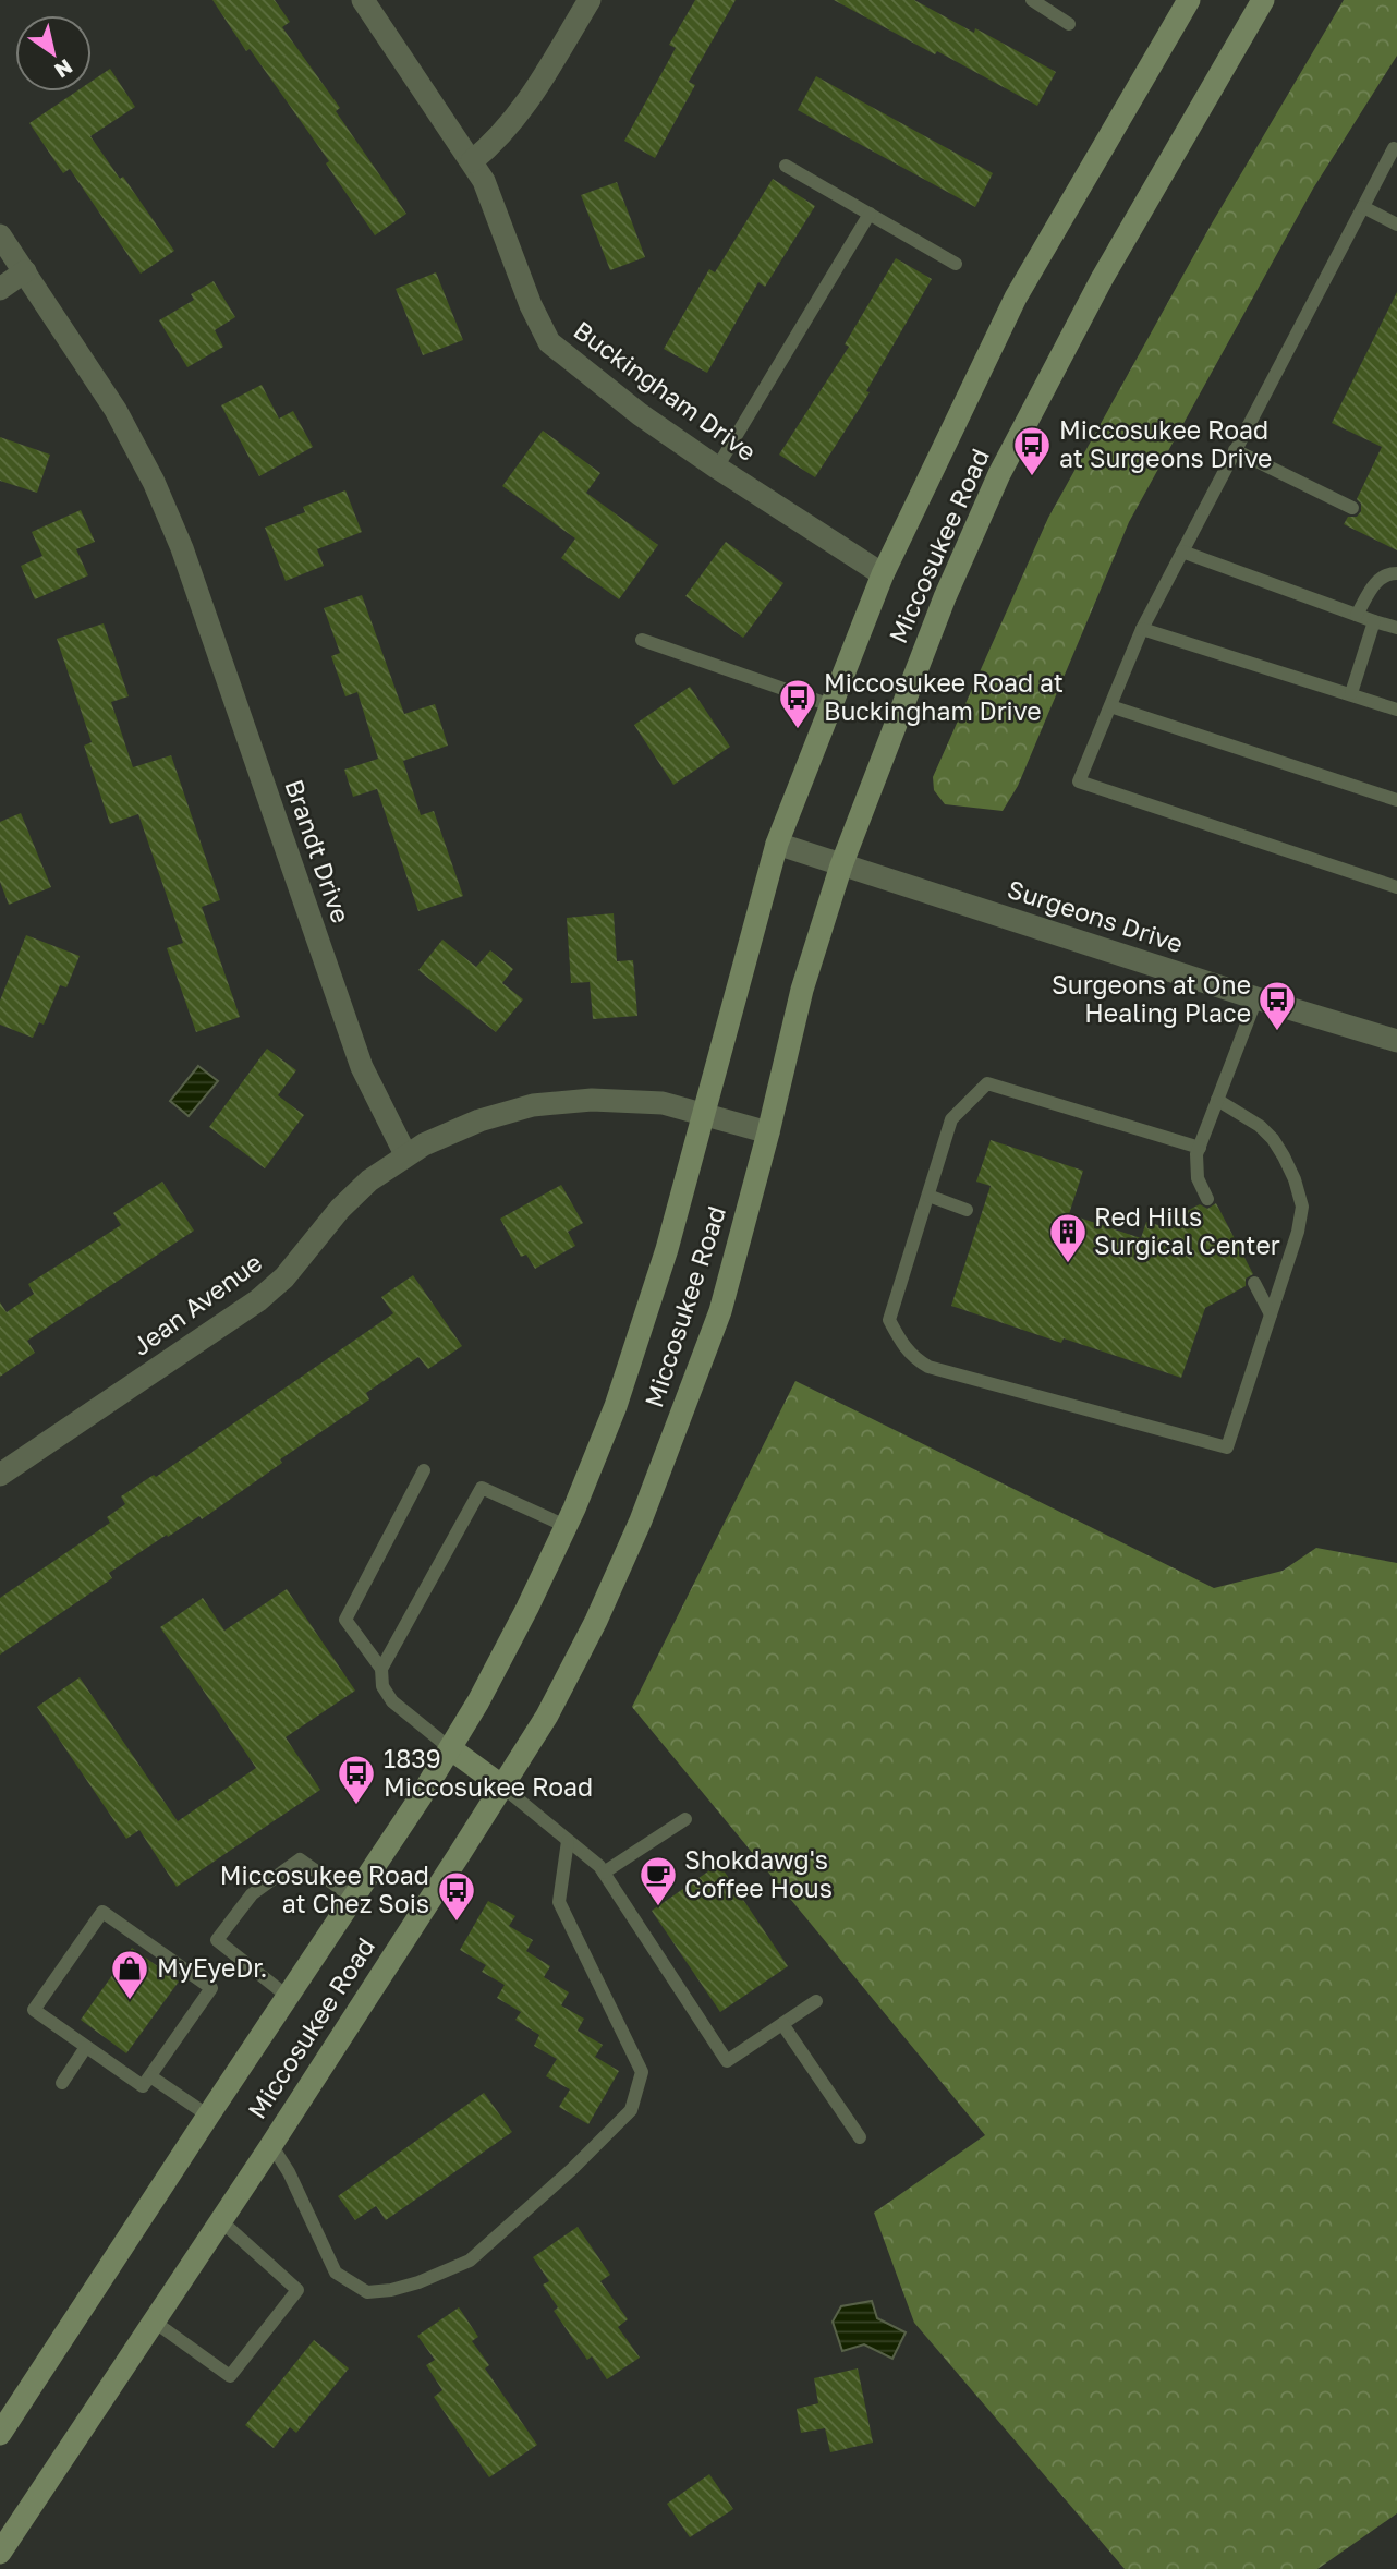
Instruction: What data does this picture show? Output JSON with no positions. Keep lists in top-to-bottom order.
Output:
{
  "streets": {
    "street": [
      "Buckingham Drive",
      "Miccosukee Road",
      "Brandt Drive",
      "Surgeons Drive",
      "Jean Avenue"
    ]
  },
  "crossings": [
    ["Buckingham Drive", "Miccosukee Road"],
    ["Miccosukee Road", "Surgeons Drive"],
    ["Brandt Drive", "Jean Avenue"]
  ],
  "places": {
    "bus stop": [
      "Miccosukee Road at Surgeons Drive",
      "Miccosukee Road at Buckingham Drive",
      "Surgeons at One Healing Place",
      "1839 Miccosukee Road",
      "Miccosukee Road at Chez Sois"
    ],
    "building": ["Red Hills Surgical Center"],
    "cafe": ["Shokdawg's Coffee Hous"],
    "shop": ["MyEyeDr."]
  },
  "north": "bottom right"
}
